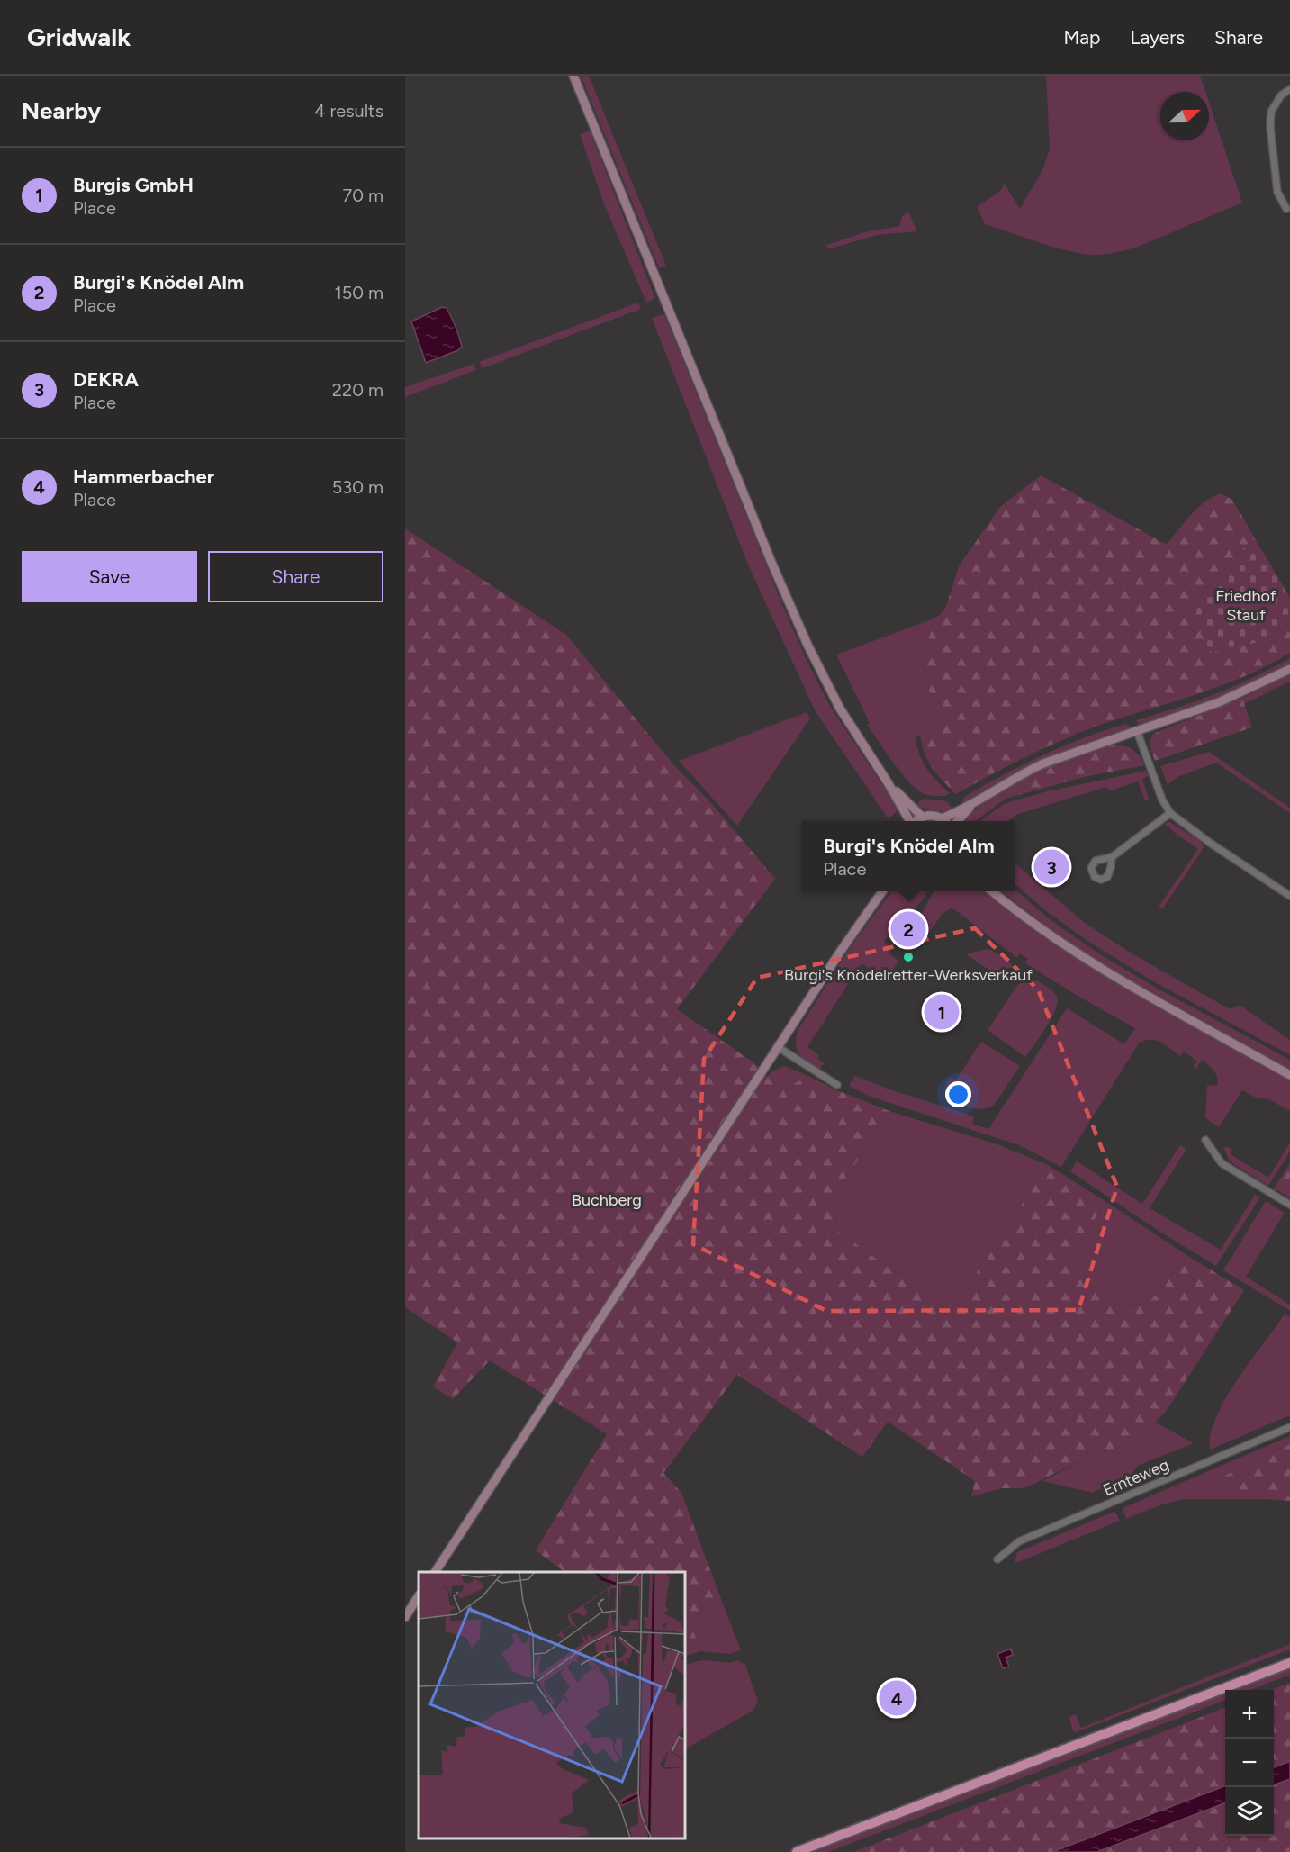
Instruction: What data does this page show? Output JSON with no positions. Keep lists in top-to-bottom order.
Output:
{
  "streets": {
    "street": ["Ernteweg"]
  },
  "parks": ["Friedhof Stauf", "Buchberg"],
  "places": ["Burgi's Knödelretter-Werksverkauf"],
  "north": "right",
  "page": {
    "header": "Gridwalk",
    "nav": ["Map", "Layers", "Share"],
    "heading": ["Nearby", "4 results"],
    "list": [
      {
        "mark": "1",
        "name": "Burgis GmbH",
        "note": "Place",
        "value": "70 m"
      },
      {
        "mark": "2",
        "name": "Burgi's Knödel Alm",
        "note": "Place",
        "value": "150 m"
      },
      {
        "mark": "3",
        "name": "DEKRA",
        "note": "Place",
        "value": "220 m"
      },
      {
        "mark": "4",
        "name": "Hammerbacher",
        "note": "Place",
        "value": "530 m"
      }
    ],
    "buttons": ["Save", "Share"],
    "popup": ["Burgi's Knödel Alm", "Place"],
    "pins": [
      "3",
      "2",
      "1",
      "4"
    ],
    "map_buttons": ["+", "−"]
  }
}
